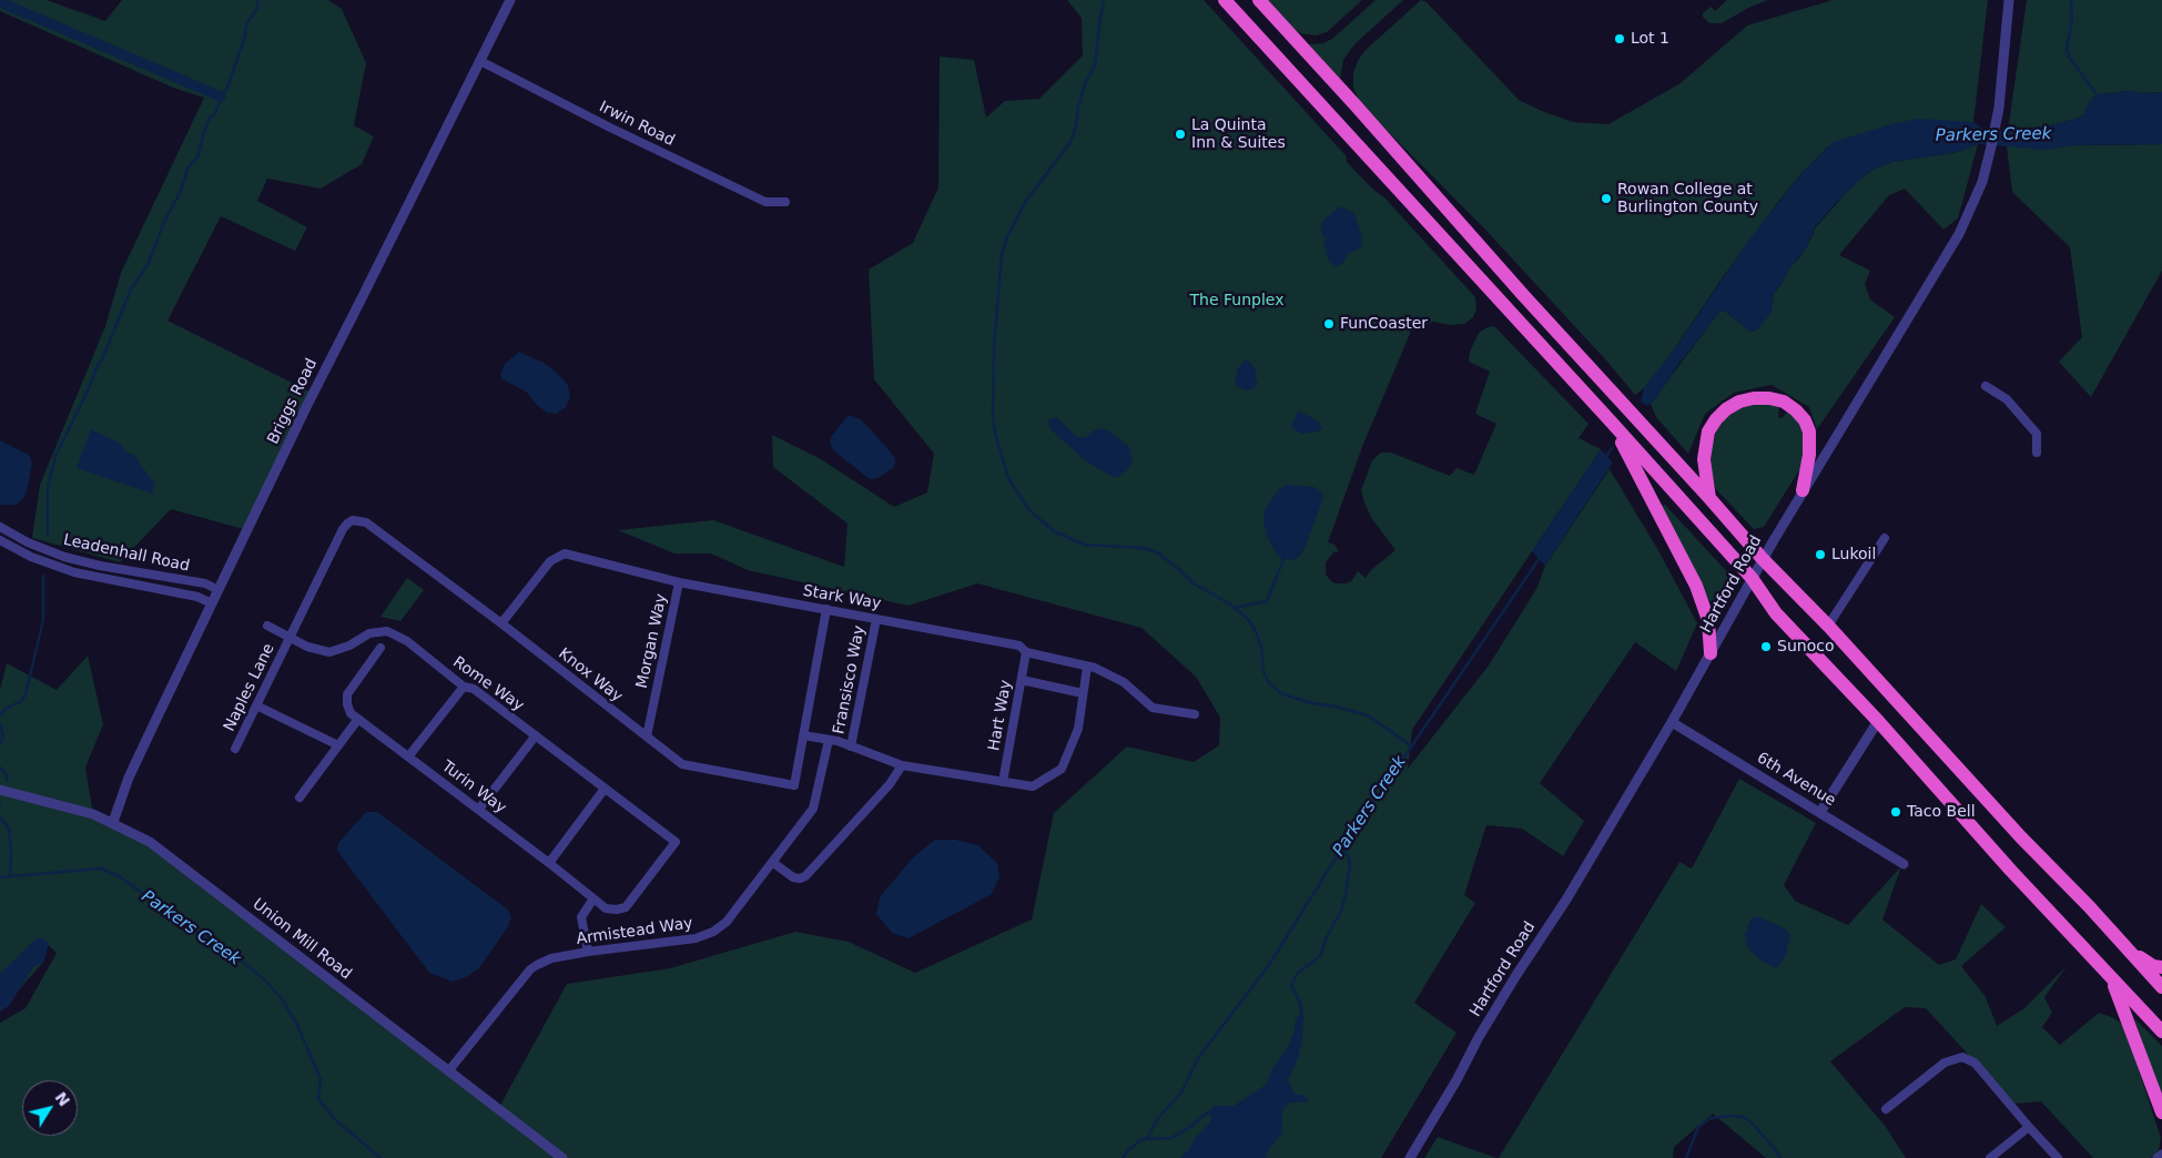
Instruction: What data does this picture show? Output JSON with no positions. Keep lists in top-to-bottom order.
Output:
{
  "streets": {
    "street": [
      "Irwin Road",
      "Briggs Road",
      "Leadenhall Road",
      "Hartford Road",
      "Stark Way",
      "Morgan Way",
      "Knox Way",
      "Fransisco Way",
      "Rome Way",
      "Naples Lane",
      "Hart Way",
      "6th Avenue",
      "Turin Way",
      "Armistead Way",
      "Union Mill Road"
    ]
  },
  "crossings": [
    ["Irwin Road", "Briggs Road"],
    ["Briggs Road", "Leadenhall Road"],
    ["Briggs Road", "Union Mill Road"],
    ["Hartford Road", "6th Avenue"],
    ["Stark Way", "Morgan Way"],
    ["Stark Way", "Knox Way"],
    ["Stark Way", "Fransisco Way"],
    ["Stark Way", "Hart Way"],
    ["Morgan Way", "Knox Way"],
    ["Knox Way", "Rome Way"],
    ["Knox Way", "Naples Lane"],
    ["Rome Way", "Naples Lane"],
    ["Rome Way", "Turin Way"],
    ["Armistead Way", "Union Mill Road"]
  ],
  "water": ["Parkers Creek"],
  "parks": ["The Funplex"],
  "places": [
    "Lot 1",
    "La Quinta Inn & Suites",
    "Rowan College at Burlington County",
    "FunCoaster",
    "Lukoil",
    "Sunoco",
    "Taco Bell"
  ],
  "north": "top right"
}
